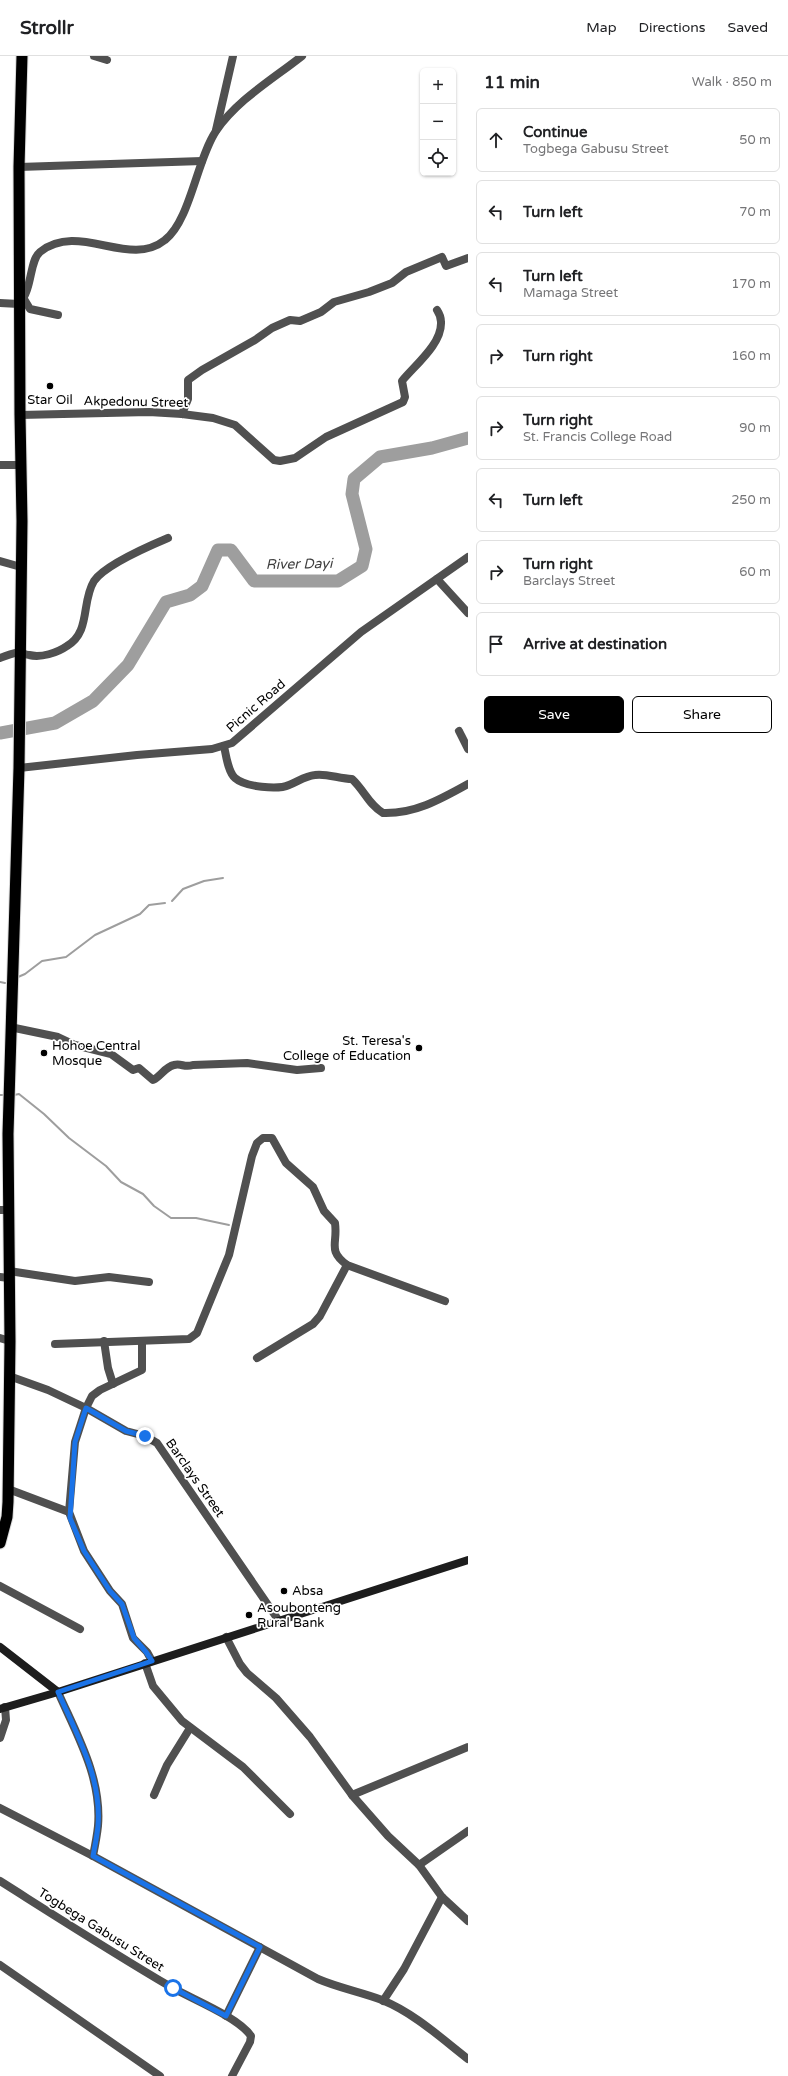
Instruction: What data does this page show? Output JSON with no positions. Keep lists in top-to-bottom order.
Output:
{
  "streets": {
    "street": [
      "Akpedonu Street",
      "Picnic Road",
      "Barclays Street",
      "Togbega Gabusu Street"
    ]
  },
  "water": ["River Dayi"],
  "places": [
    "Star Oil",
    "St. Teresa's College of Education",
    "Hohoe Central Mosque",
    "Absa",
    "Asoubonteng Rural Bank"
  ],
  "page": {
    "header": "Strollr",
    "nav": ["Map", "Directions", "Saved"],
    "heading": ["11 min", "Walk · 850 m"],
    "map_buttons": ["+", "−"],
    "list": [
      ["Continue", "Togbega Gabusu Street", "50 m"],
      ["Turn left", "70 m"],
      ["Turn left", "Mamaga Street", "170 m"],
      ["Turn right", "160 m"],
      ["Turn right", "St. Francis College Road", "90 m"],
      ["Turn left", "250 m"],
      ["Turn right", "Barclays Street", "60 m"],
      "Arrive at destination"
    ],
    "buttons": ["Save", "Share"]
  }
}
